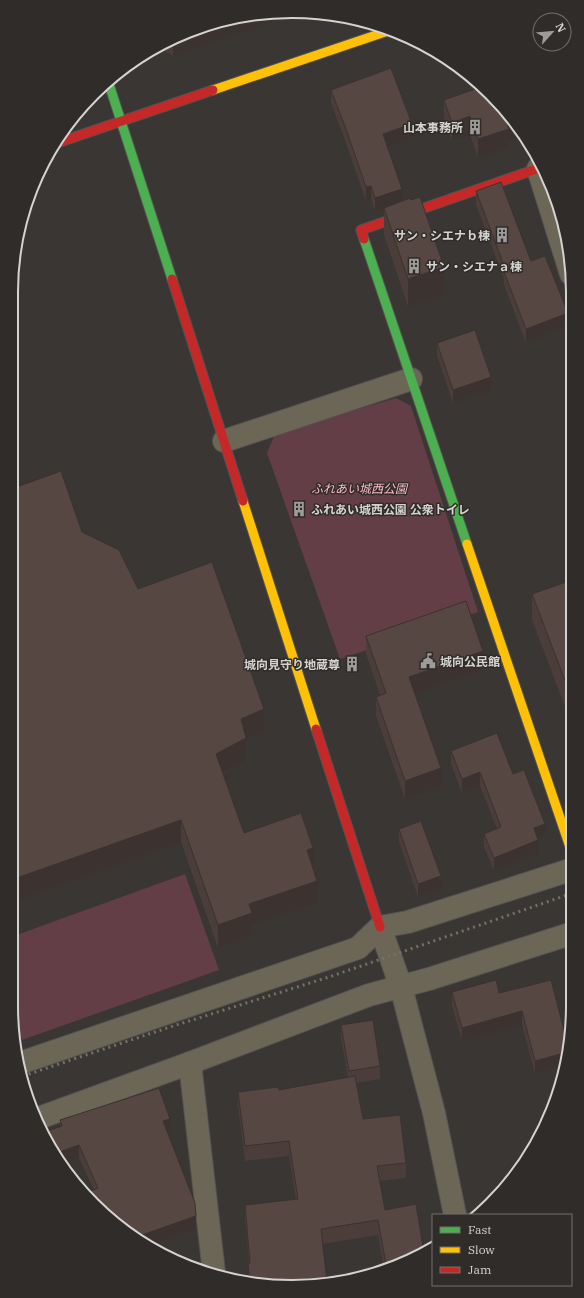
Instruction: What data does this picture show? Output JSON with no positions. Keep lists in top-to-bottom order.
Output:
{
  "parks": ["ふれあい城西公園"],
  "places": {
    "building": [
      "山本事務所",
      "サン・シエナｂ棟",
      "サン・シエナａ棟",
      "ふれあい城西公園 公衆トイレ",
      "城向見守り地蔵尊"
    ],
    "public building": ["城向公民館"]
  },
  "legend": ["Fast", "Slow", "Jam"],
  "north": "top right"
}
